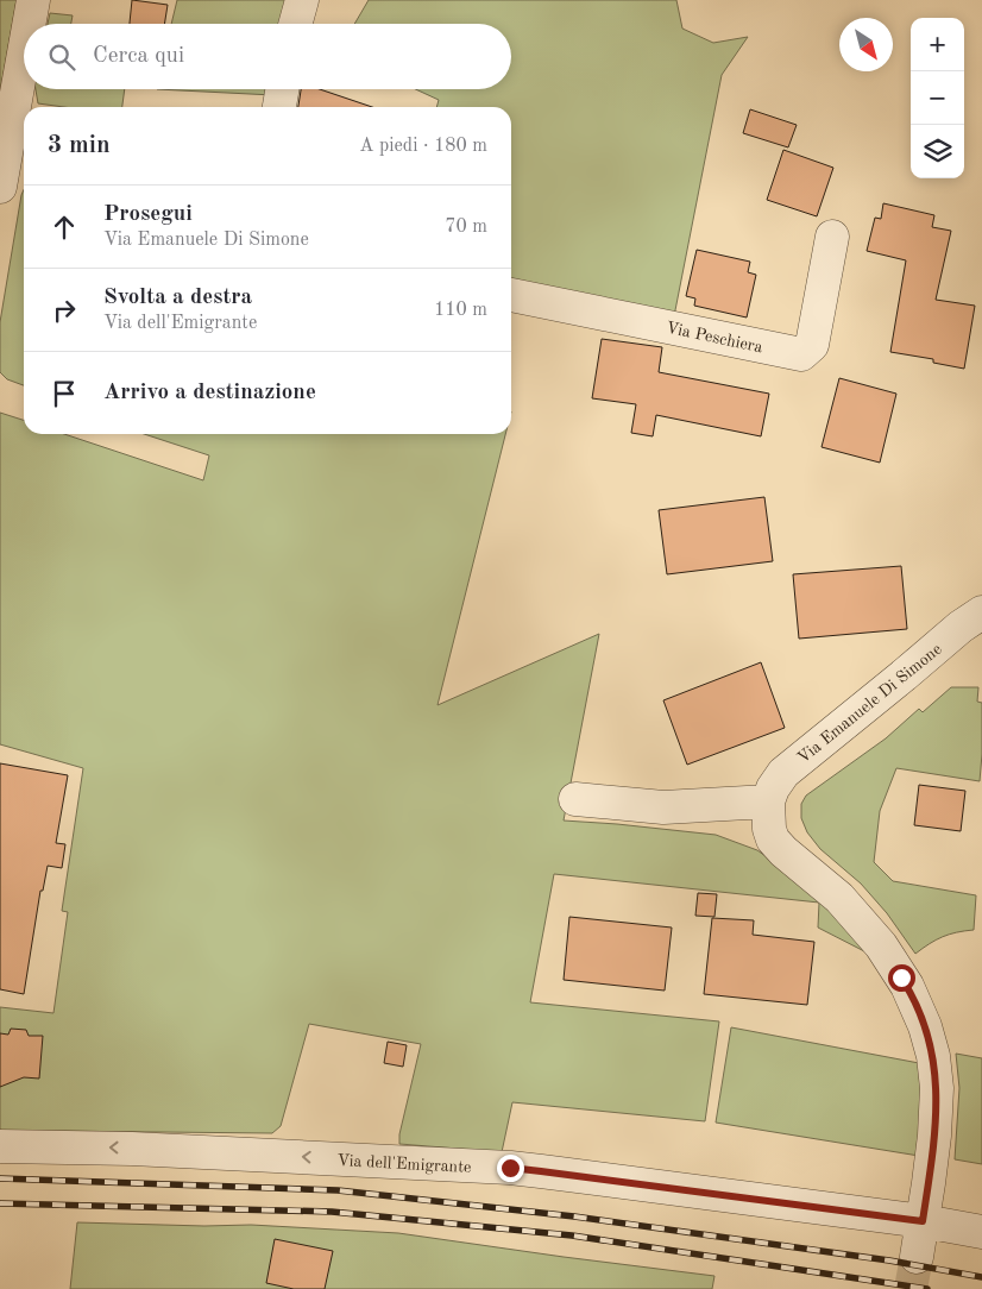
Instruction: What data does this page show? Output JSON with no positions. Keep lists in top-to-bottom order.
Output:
{
  "streets": {
    "street": ["Via Peschiera", "Via Emanuele Di Simone", "Via dell'Emigrante"]
  },
  "one_way": ["Via dell'Emigrante"],
  "north": "bottom right",
  "page": {
    "map_buttons": ["+", "−"],
    "search": "Cerca qui",
    "heading": ["3 min", "A piedi · 180 m"],
    "list": [
      ["Prosegui", "Via Emanuele Di Simone", "70 m"],
      ["Svolta a destra", "Via dell'Emigrante", "110 m"],
      "Arrivo a destinazione"
    ]
  }
}
